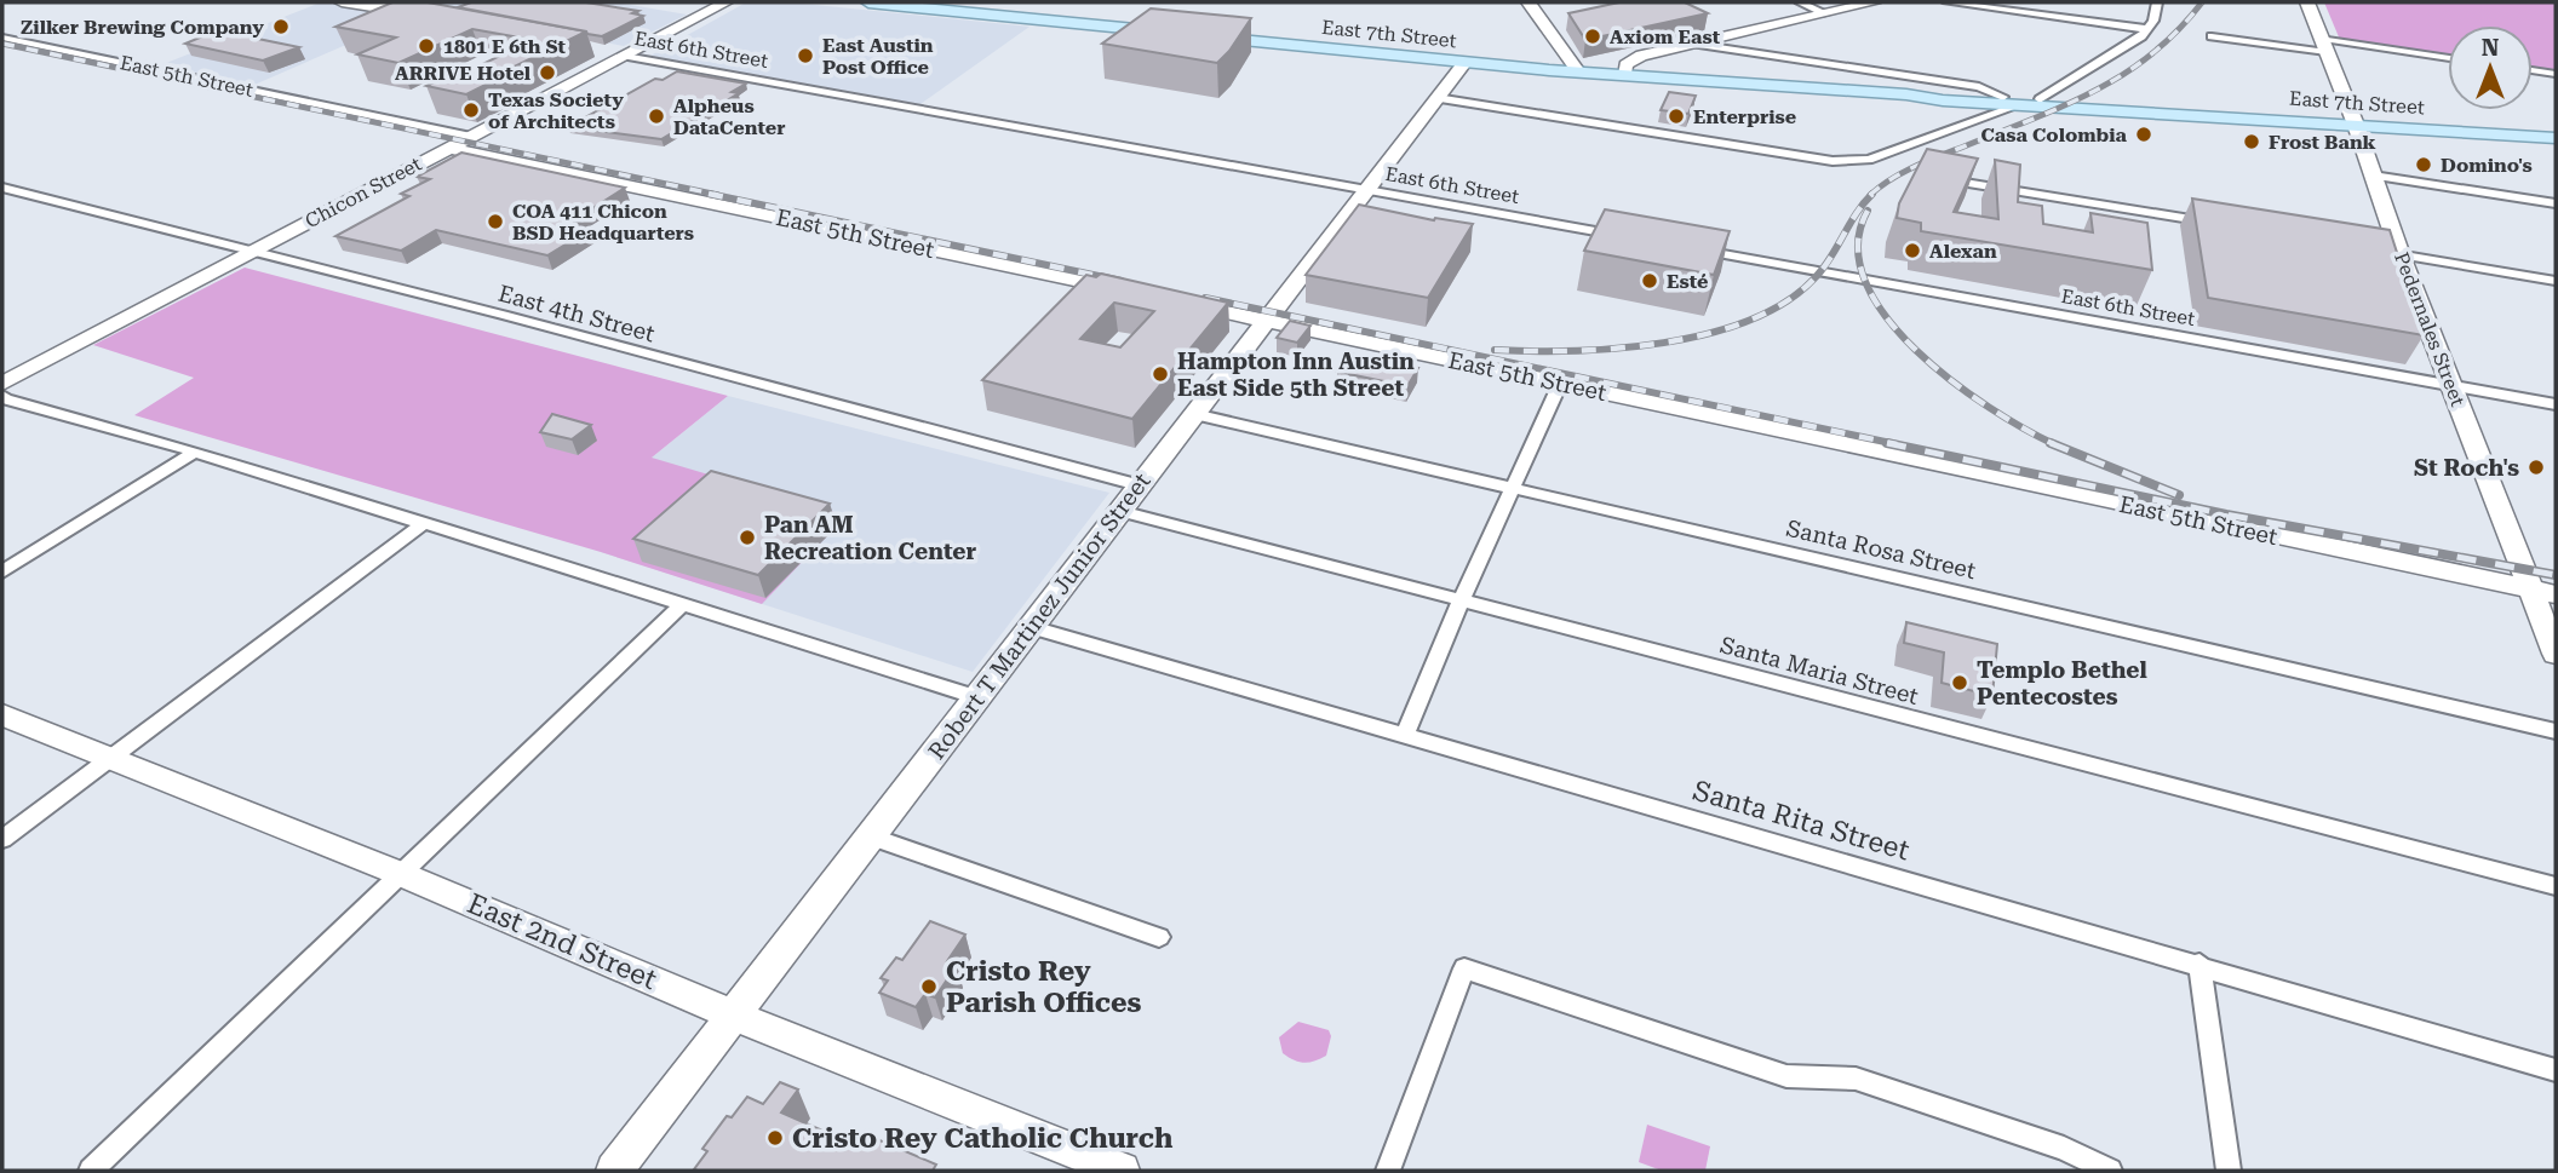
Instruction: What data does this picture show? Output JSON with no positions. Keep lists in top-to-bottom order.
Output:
{
  "streets": {
    "main road": ["East 7th Street"],
    "street": [
      "East 6th Street",
      "East 5th Street",
      "Chicon Street",
      "East 4th Street",
      "Pedernales Street",
      "Santa Rosa Street",
      "Robert T Martinez Junior Street",
      "Santa Maria Street",
      "Santa Rita Street",
      "East 2nd Street"
    ]
  },
  "crossings": [
    ["East 7th Street", "Pedernales Street"],
    ["East 7th Street", "Robert T Martinez Junior Street"],
    ["East 6th Street", "Chicon Street"],
    ["East 6th Street", "Pedernales Street"],
    ["East 6th Street", "Robert T Martinez Junior Street"],
    ["East 5th Street", "Chicon Street"],
    ["East 5th Street", "Pedernales Street"],
    ["East 5th Street", "Robert T Martinez Junior Street"],
    ["Chicon Street", "East 4th Street"],
    ["East 4th Street", "Robert T Martinez Junior Street"],
    ["Santa Rosa Street", "Robert T Martinez Junior Street"],
    ["Robert T Martinez Junior Street", "Santa Maria Street"],
    ["Robert T Martinez Junior Street", "Santa Rita Street"],
    ["Robert T Martinez Junior Street", "East 2nd Street"]
  ],
  "places": [
    "Zilker Brewing Company",
    "Axiom East",
    "1801 E 6th St",
    "East Austin Post Office",
    "ARRIVE Hotel",
    "Texas Society of Architects",
    "Alpheus DataCenter",
    "Enterprise",
    "Casa Colombia",
    "Frost Bank",
    "Domino's",
    "COA 411 Chicon BSD Headquarters",
    "Alexan",
    "Esté",
    "Hampton Inn Austin East Side 5th Street",
    "St Roch's",
    "Pan AM Recreation Center",
    "Templo Bethel Pentecostes",
    "Cristo Rey Parish Offices",
    "Cristo Rey Catholic Church"
  ],
  "north": "top"
}
